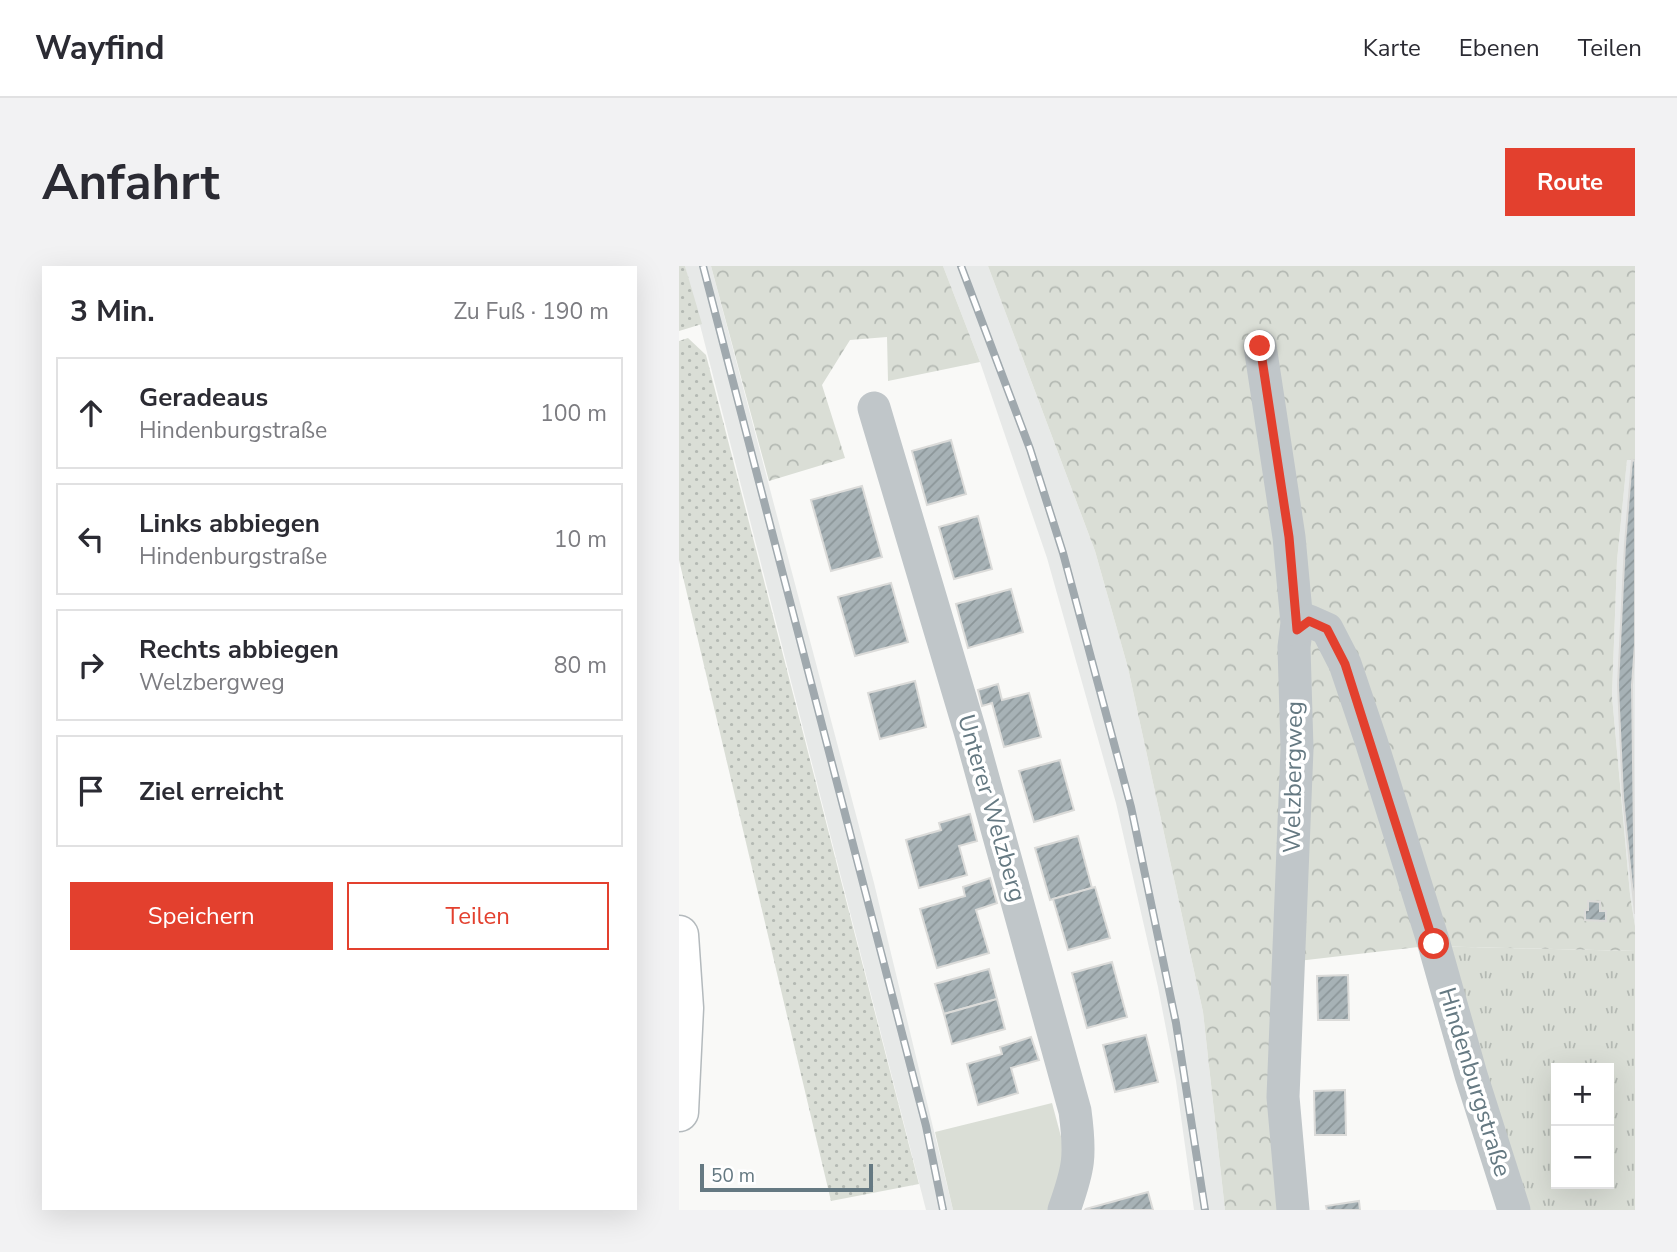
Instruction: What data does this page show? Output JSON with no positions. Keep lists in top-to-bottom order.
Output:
{
  "streets": {
    "street": ["Welzbergweg", "Unterer Welzberg", "Hindenburgstraße"]
  },
  "crossings": [
    ["Welzbergweg", "Hindenburgstraße"]
  ],
  "scale_bar": "50 m",
  "page": {
    "header": "Wayfind",
    "nav": ["Karte", "Ebenen", "Teilen"],
    "buttons": [
      "Route",
      ["Speichern", "Teilen"]
    ],
    "title": "Anfahrt",
    "heading": ["3 Min.", "Zu Fuß · 190 m"],
    "list": [
      ["Geradeaus", "Hindenburgstraße", "100 m"],
      ["Links abbiegen", "Hindenburgstraße", "10 m"],
      ["Rechts abbiegen", "Welzbergweg", "80 m"],
      "Ziel erreicht"
    ],
    "map_buttons": ["+", "−"],
    "scale": "50 m"
  }
}
